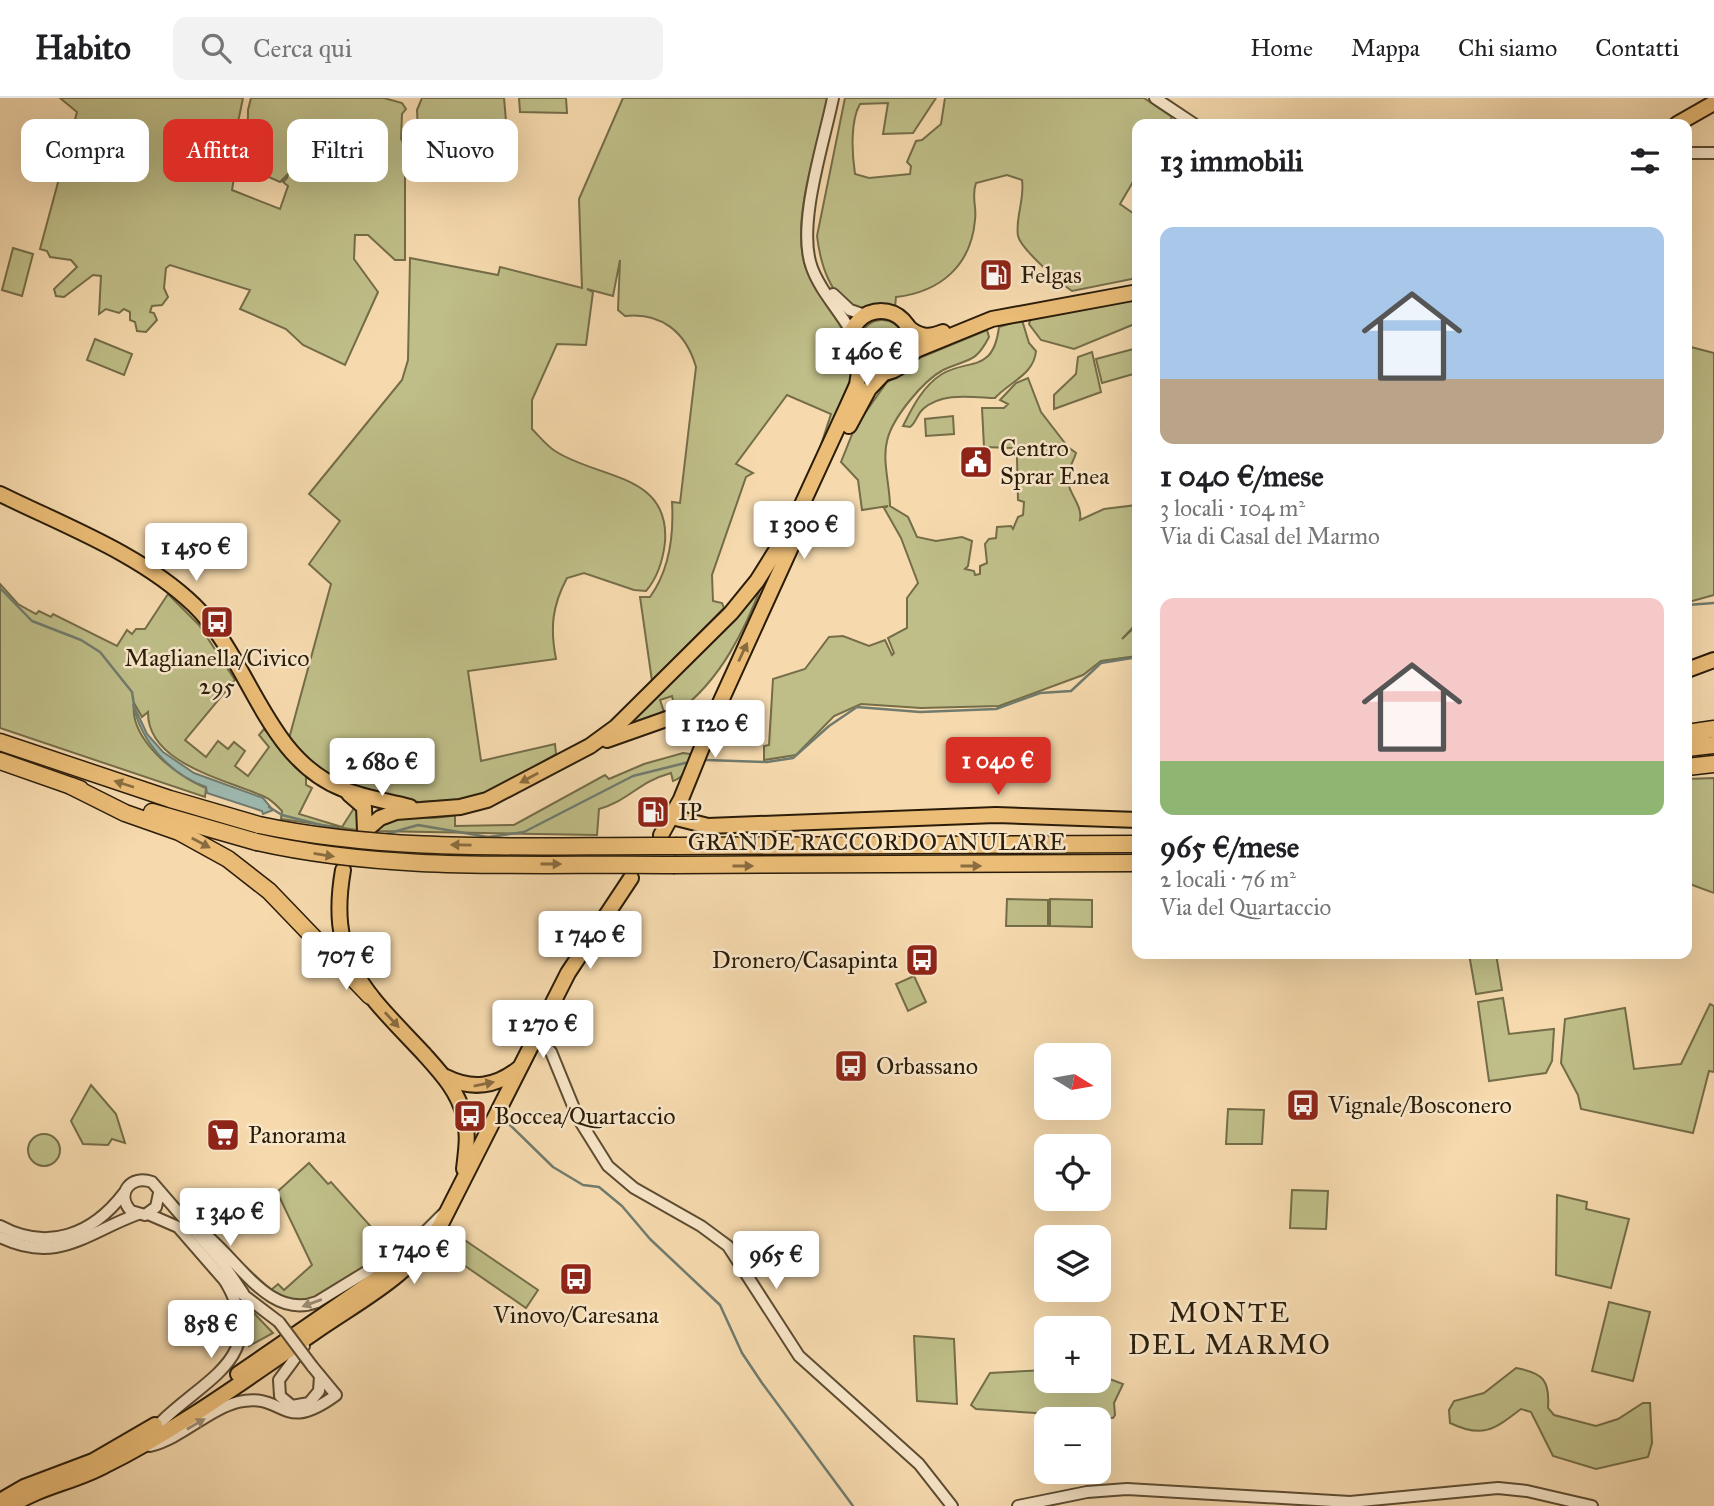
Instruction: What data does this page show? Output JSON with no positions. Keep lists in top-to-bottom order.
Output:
{
  "streets": {
    "highway": ["GRANDE RACCORDO ANULARE"]
  },
  "districts": ["MONTE DEL MARMO"],
  "places": {
    "fuel station": ["Felgas", "IP"],
    "public building": ["Centro Sprar Enea"],
    "bus stop": [
      "Maglianella/Civico 295",
      "Dronero/Casapinta",
      "Orbassano",
      "Vignale/Bosconero",
      "Boccea/Quartaccio",
      "Vinovo/Caresana"
    ],
    "supermarket": ["Panorama"]
  },
  "north": "right",
  "page": {
    "header": "Habito",
    "search": "Cerca qui",
    "nav": [
      "Home",
      "Mappa",
      "Chi siamo",
      "Contatti"
    ],
    "chip": [
      "Compra",
      "Affitta",
      "Filtri",
      "Nuovo"
    ],
    "heading": "13 immobili",
    "list": [
      {
        "name": "1 040 €/mese",
        "note": "3 locali · 104 m² · Via di Casal del Marmo"
      },
      {
        "name": "965 €/mese",
        "note": "2 locali · 76 m² · Via del Quartaccio"
      }
    ],
    "price": [
      "1 460 €",
      "1 300 €",
      "1 450 €",
      "1 120 €",
      "1 040 €",
      "2 680 €",
      "1 740 €",
      "707 €",
      "1 270 €",
      "1 340 €",
      "1 740 €",
      "965 €",
      "858 €"
    ],
    "map_buttons": ["+", "−"]
  }
}
